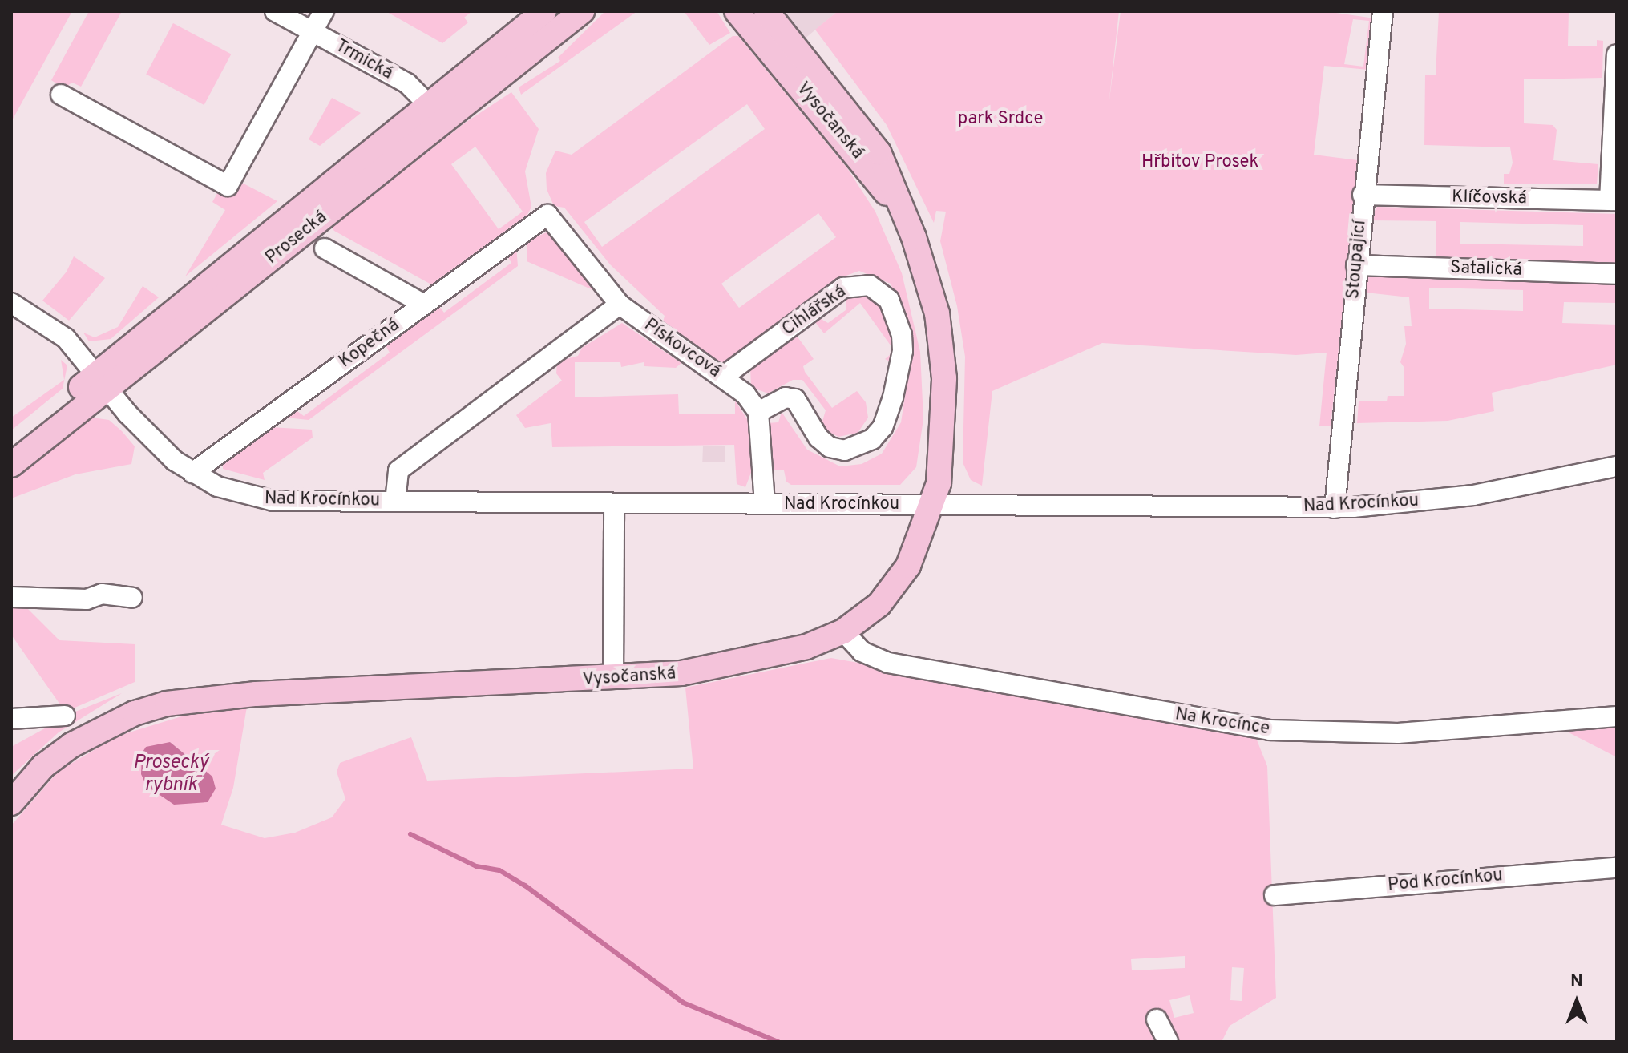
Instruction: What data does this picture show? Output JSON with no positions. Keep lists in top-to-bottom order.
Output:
{
  "streets": {
    "main road": ["Vysočanská", "Prosecká"],
    "street": [
      "Trmická",
      "Klíčovská",
      "Stoupající",
      "Satalická",
      "Cihlářská",
      "Kopečná",
      "Pískovcová",
      "Nad Krocínkou",
      "Na Krocínce",
      "Pod Krocínkou"
    ]
  },
  "crossings": [
    ["Trmická", "Prosecká"],
    ["Vysočanská", "Nad Krocínkou"],
    ["Vysočanská", "Na Krocínce"],
    ["Klíčovská", "Stoupající"],
    ["Prosecká", "Nad Krocínkou"],
    ["Stoupající", "Satalická"],
    ["Stoupající", "Nad Krocínkou"],
    ["Cihlářská", "Pískovcová"],
    ["Kopečná", "Pískovcová"],
    ["Kopečná", "Nad Krocínkou"]
  ],
  "water": ["Prosecký rybník"],
  "parks": ["park Srdce", "Hřbitov Prosek"],
  "north": "top"
}
